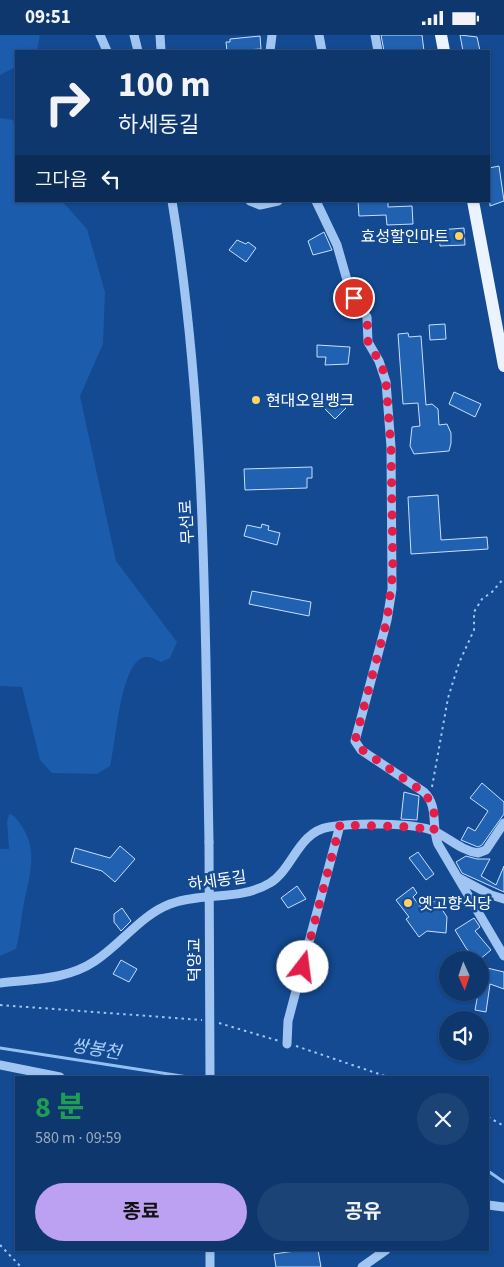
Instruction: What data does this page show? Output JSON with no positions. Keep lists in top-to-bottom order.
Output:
{
  "streets": {
    "street": ["무선로", "하세동길", "덕양교"]
  },
  "crossings": [
    ["무선로", "덕양교"]
  ],
  "water": ["쌍봉천"],
  "places": ["효성할인마트", "현대오일뱅크", "옛고향식당"],
  "north": "bottom",
  "page": {
    "status": "09:51",
    "turn": ["100 m", "하세동길"],
    "then": "그다음",
    "heading": ["8 분", "580 m · 09:59"],
    "buttons": ["종료", "공유"]
  }
}
